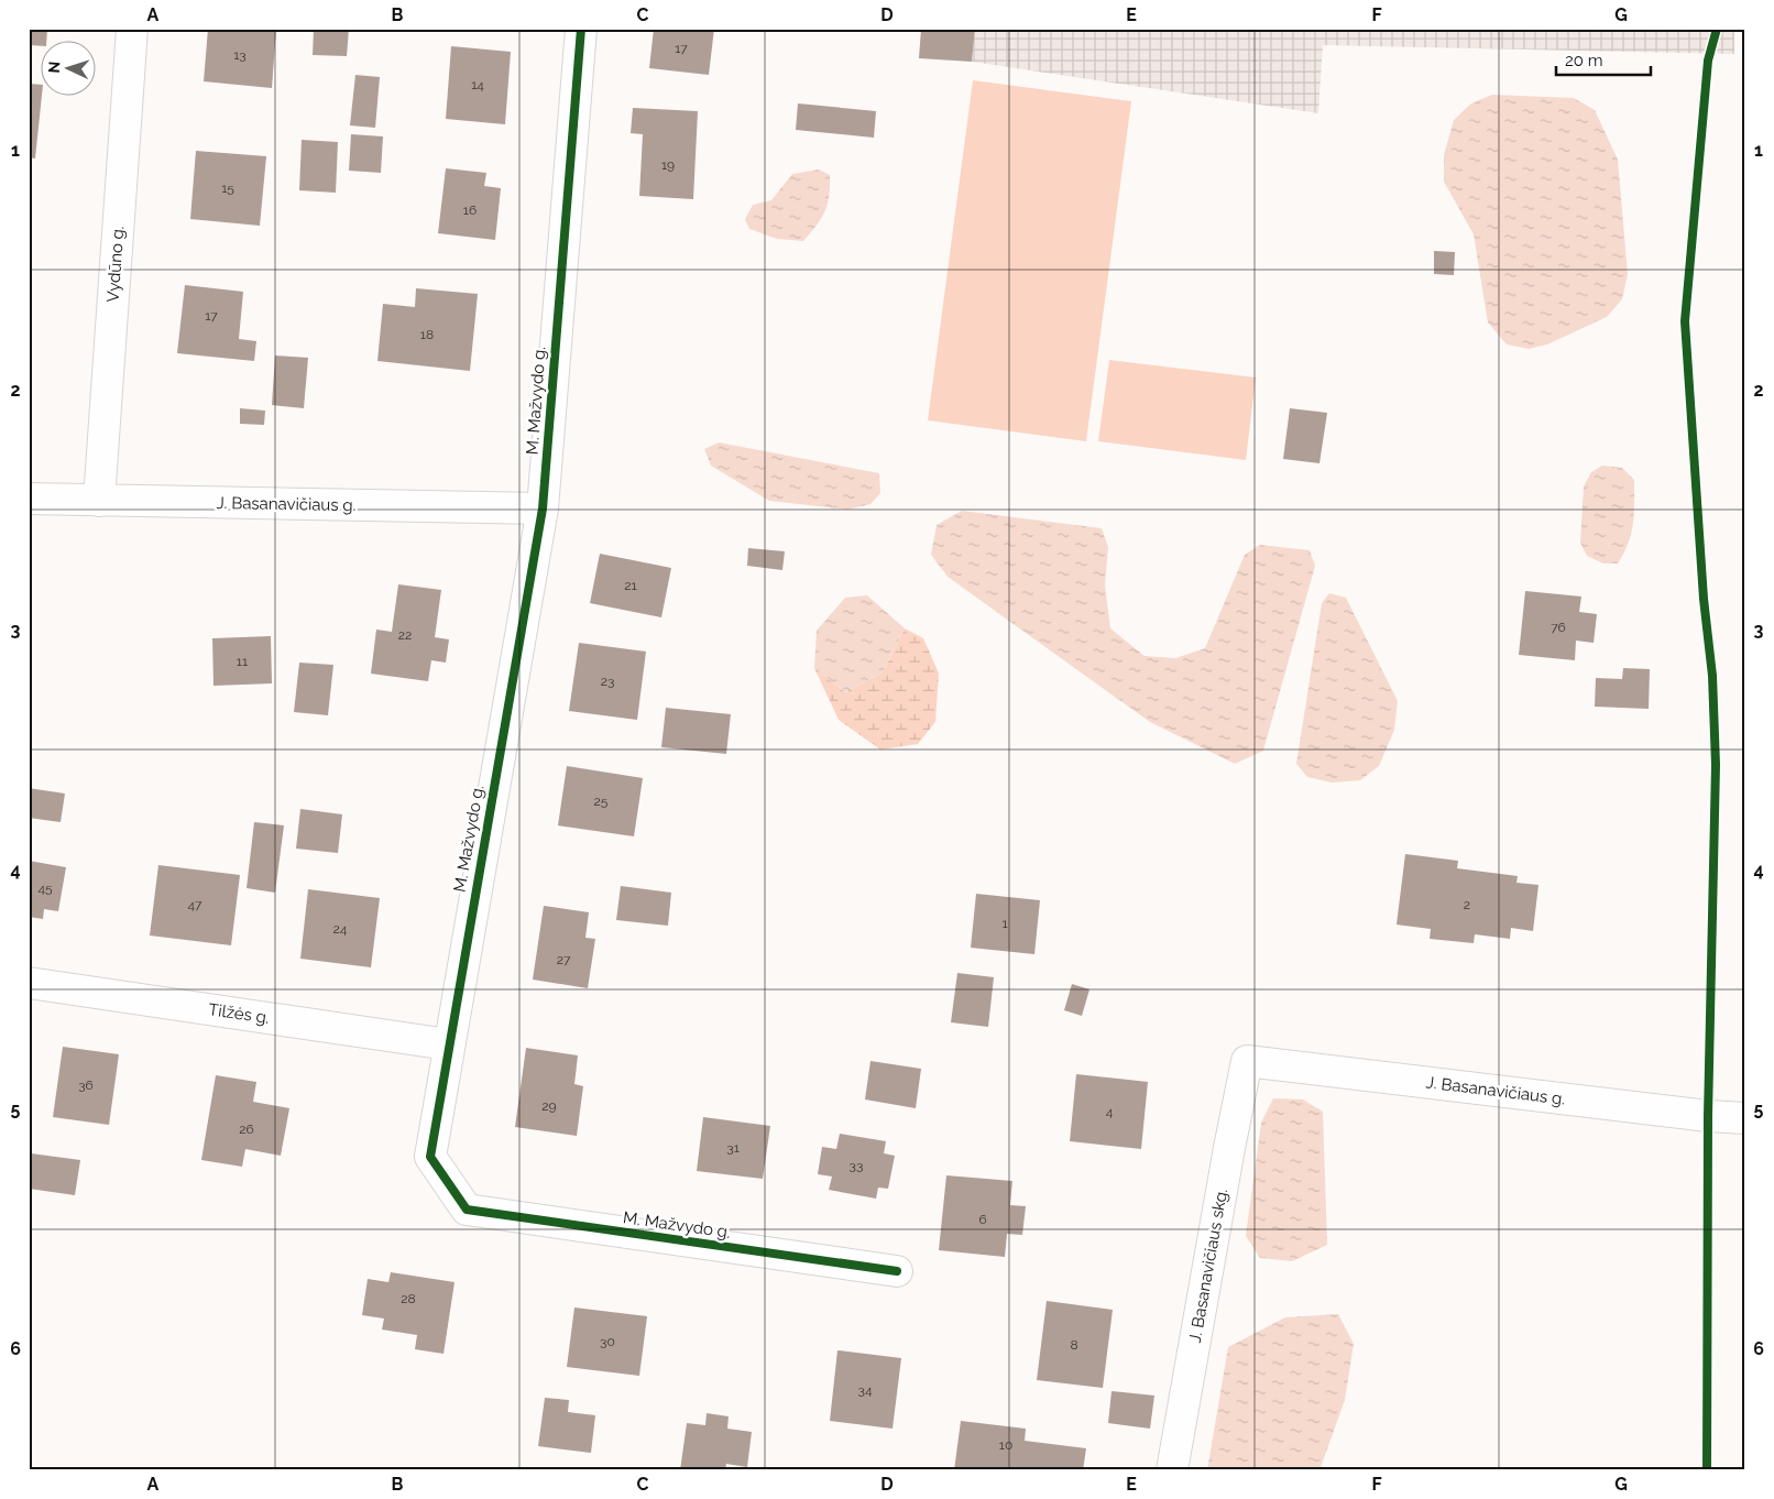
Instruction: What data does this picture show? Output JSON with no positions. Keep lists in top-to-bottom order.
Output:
{
  "streets": {
    "street": [
      "Vydūno g.",
      "M. Mažvydo g.",
      "J. Basanavičiaus g.",
      "Tilžės g.",
      "J. Basanavičiaus skg."
    ]
  },
  "crossings": [
    ["Vydūno g.", "J. Basanavičiaus g."],
    ["M. Mažvydo g.", "J. Basanavičiaus g."],
    ["M. Mažvydo g.", "Tilžės g."],
    ["J. Basanavičiaus g.", "J. Basanavičiaus skg."]
  ],
  "house_numbers": [
    "17",
    "13",
    "14",
    "19",
    "15",
    "16",
    "17",
    "18",
    "21",
    "76",
    "22",
    "11",
    "23",
    "25",
    "45",
    "47",
    "2",
    "1",
    "24",
    "27",
    "36",
    "29",
    "4",
    "26",
    "31",
    "33",
    "6",
    "28",
    "30",
    "8",
    "34",
    "10"
  ],
  "scale_bar": "20 m",
  "north": "left",
  "grid": {
    "columns": [
      "A",
      "B",
      "C",
      "D",
      "E",
      "F",
      "G"
    ],
    "rows": [
      "1",
      "2",
      "3",
      "4",
      "5",
      "6"
    ]
  }
}
